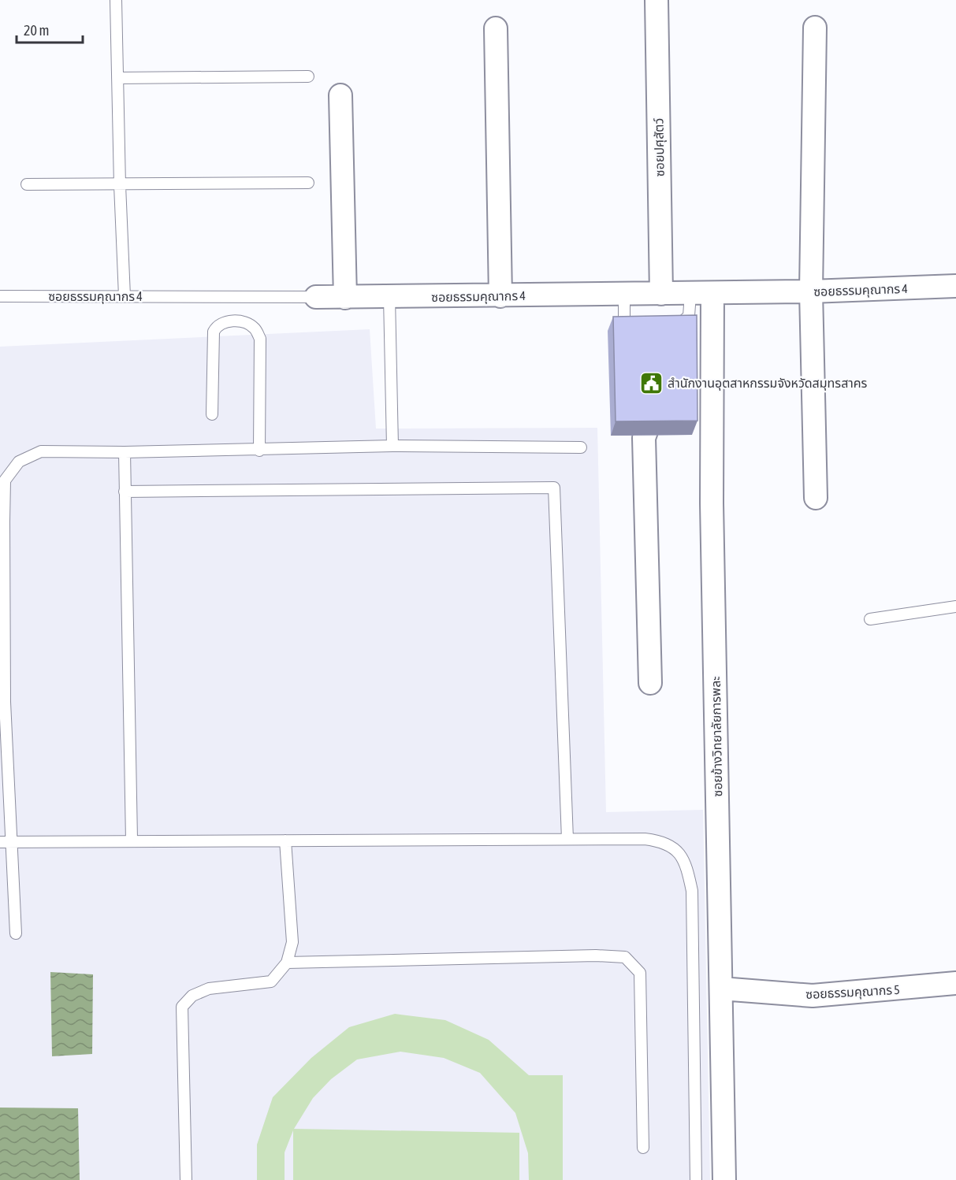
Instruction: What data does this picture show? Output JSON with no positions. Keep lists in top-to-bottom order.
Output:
{
  "streets": {
    "street": [
      "ซอยปศุสัตว์",
      "ซอยธรรมคุณากร 4",
      "ซอยข้างวิทยาลัยการพละ",
      "ซอยธรรมคุณากร 5"
    ]
  },
  "crossings": [
    ["ซอยปศุสัตว์", "ซอยธรรมคุณากร 4"],
    ["ซอยธรรมคุณากร 4", "ซอยข้างวิทยาลัยการพละ"],
    ["ซอยข้างวิทยาลัยการพละ", "ซอยธรรมคุณากร 5"]
  ],
  "places": {
    "public building": ["สำนักงานอุตสาหกรรมจังหวัดสมุทรสาคร"]
  },
  "scale_bar": "20 m"
}
